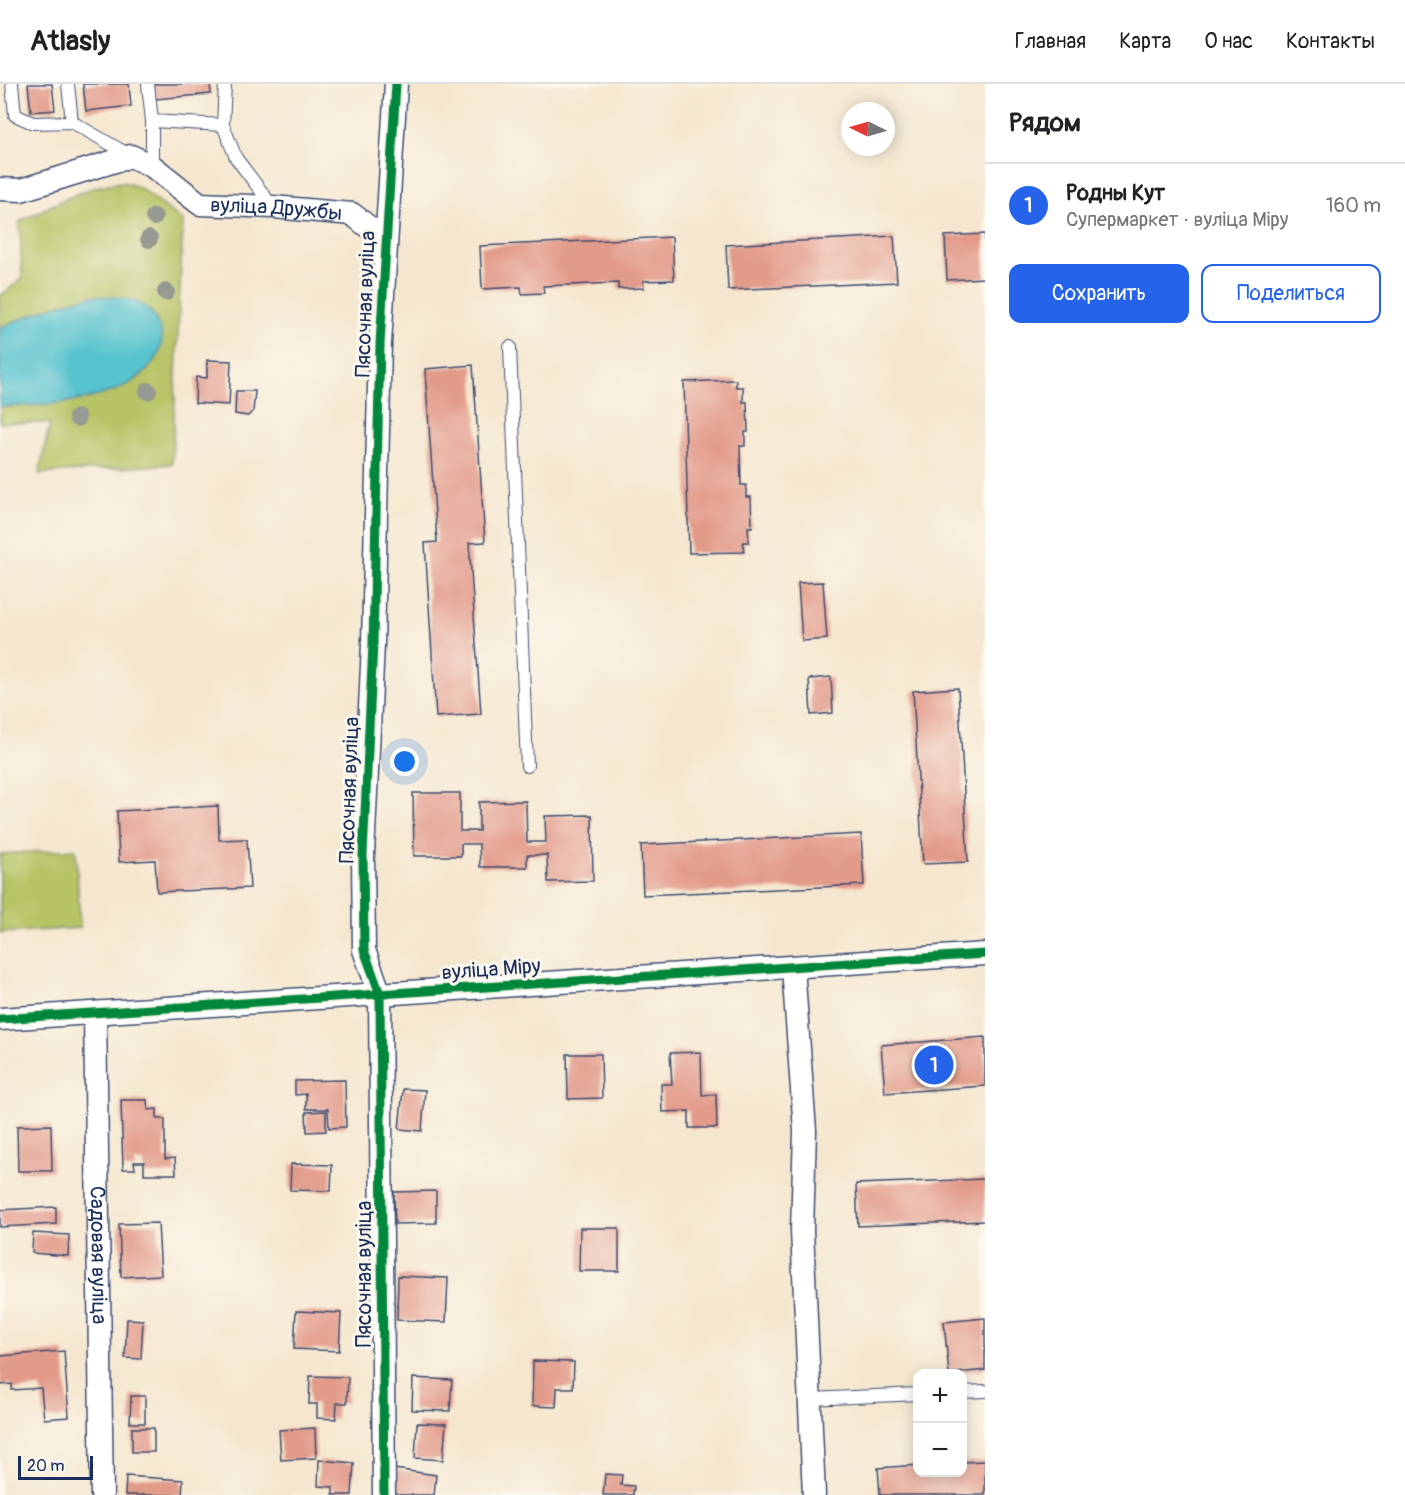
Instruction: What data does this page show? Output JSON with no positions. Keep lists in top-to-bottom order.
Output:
{
  "streets": {
    "street": [
      "вуліца Дружбы",
      "Пясочная вуліца",
      "вуліца Міру",
      "Садовая вуліца"
    ]
  },
  "crossings": [
    ["вуліца Дружбы", "Пясочная вуліца"],
    ["Пясочная вуліца", "вуліца Міру"],
    ["вуліца Міру", "Садовая вуліца"]
  ],
  "scale_bar": "20 m",
  "north": "left",
  "page": {
    "header": "Atlasly",
    "nav": [
      "Главная",
      "Карта",
      "О нас",
      "Контакты"
    ],
    "heading": "Рядом",
    "list": [
      {
        "mark": "1",
        "name": "Родны Кут",
        "note": "Супермаркет · вуліца Міру",
        "value": "160 m"
      }
    ],
    "buttons": ["Сохранить", "Поделиться"],
    "pins": "1",
    "map_buttons": ["+", "−"],
    "scale": "20 m"
  }
}
